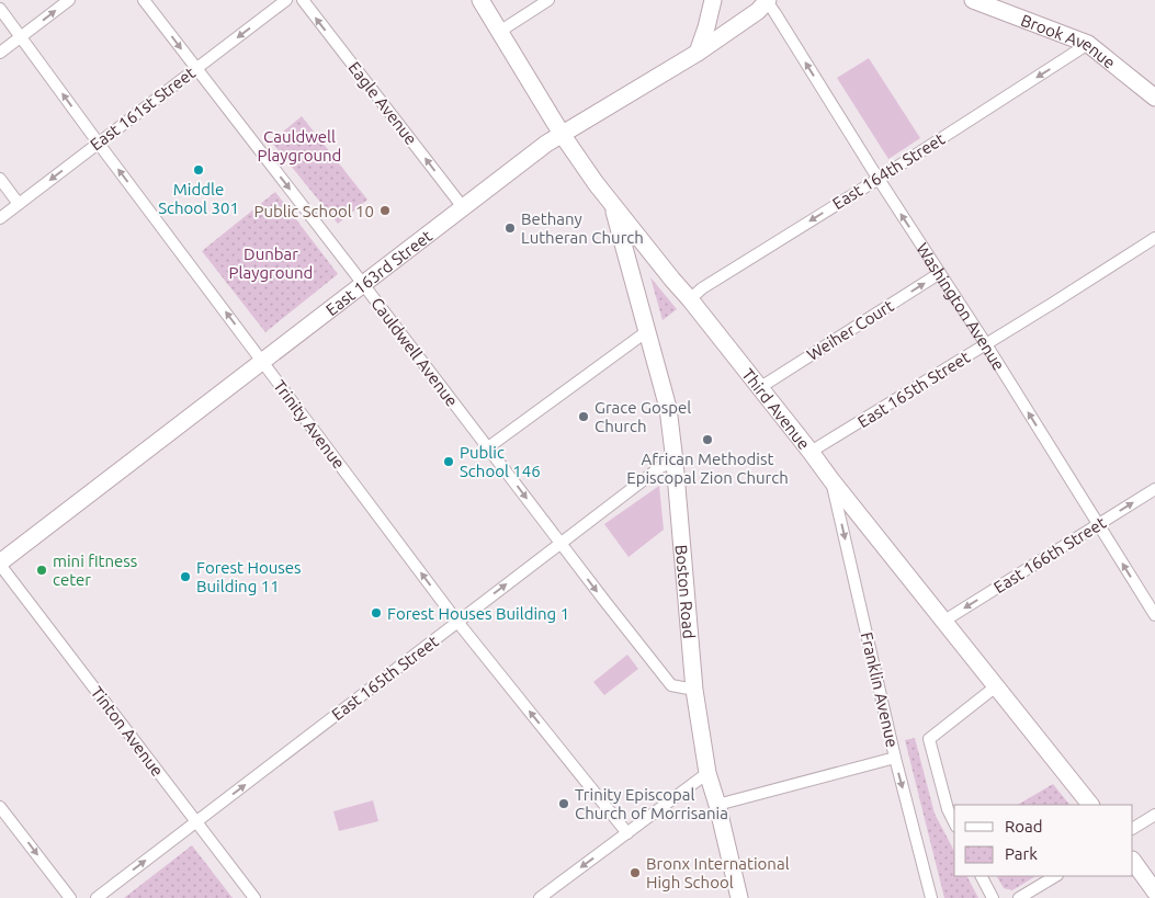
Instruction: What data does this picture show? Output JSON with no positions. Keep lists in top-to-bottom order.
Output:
{
  "streets": {
    "main road": [
      "Brook Avenue",
      "East 163rd Street",
      "Third Avenue",
      "Boston Road"
    ],
    "street": [
      "Eagle Avenue",
      "East 161st Street",
      "East 164th Street",
      "Washington Avenue",
      "Weiher Court",
      "Cauldwell Avenue",
      "East 165th Street",
      "Trinity Avenue",
      "East 166th Street",
      "Franklin Avenue",
      "Tinton Avenue"
    ]
  },
  "crossings": [
    ["Brook Avenue", "East 164th Street"],
    ["Eagle Avenue", "East 163rd Street"],
    ["East 161st Street", "Cauldwell Avenue"],
    ["East 161st Street", "Trinity Avenue"],
    ["East 164th Street", "Washington Avenue"],
    ["East 164th Street", "Third Avenue"],
    ["East 163rd Street", "Washington Avenue"],
    ["East 163rd Street", "Cauldwell Avenue"],
    ["East 163rd Street", "Third Avenue"],
    ["East 163rd Street", "Trinity Avenue"],
    ["East 163rd Street", "Tinton Avenue"],
    ["Washington Avenue", "Weiher Court"],
    ["Washington Avenue", "East 165th Street"],
    ["Washington Avenue", "East 166th Street"],
    ["Weiher Court", "Third Avenue"],
    ["Cauldwell Avenue", "East 165th Street"],
    ["Cauldwell Avenue", "Boston Road"],
    ["East 165th Street", "Third Avenue"],
    ["East 165th Street", "Trinity Avenue"],
    ["East 165th Street", "Boston Road"],
    ["East 165th Street", "Tinton Avenue"],
    ["Third Avenue", "East 166th Street"],
    ["Third Avenue", "Boston Road"],
    ["Third Avenue", "Franklin Avenue"]
  ],
  "one_way": [
    "Eagle Avenue",
    "East 161st Street",
    "East 164th Street",
    "Washington Avenue",
    "Weiher Court",
    "Cauldwell Avenue",
    "East 165th Street",
    "Trinity Avenue",
    "Franklin Avenue"
  ],
  "parks": ["Cauldwell Playground", "Dunbar Playground"],
  "places": [
    "Middle School 301",
    "Public School 10",
    "Bethany Lutheran Church",
    "Grace Gospel Church",
    "African Methodist Episcopal Zion Church",
    "Public School 146",
    "mini fitness ceter",
    "Forest Houses Building 11",
    "Forest Houses Building 1",
    "Trinity Episcopal Church of Morrisania",
    "Bronx International High School"
  ],
  "legend": ["Road", "Park"]
}
